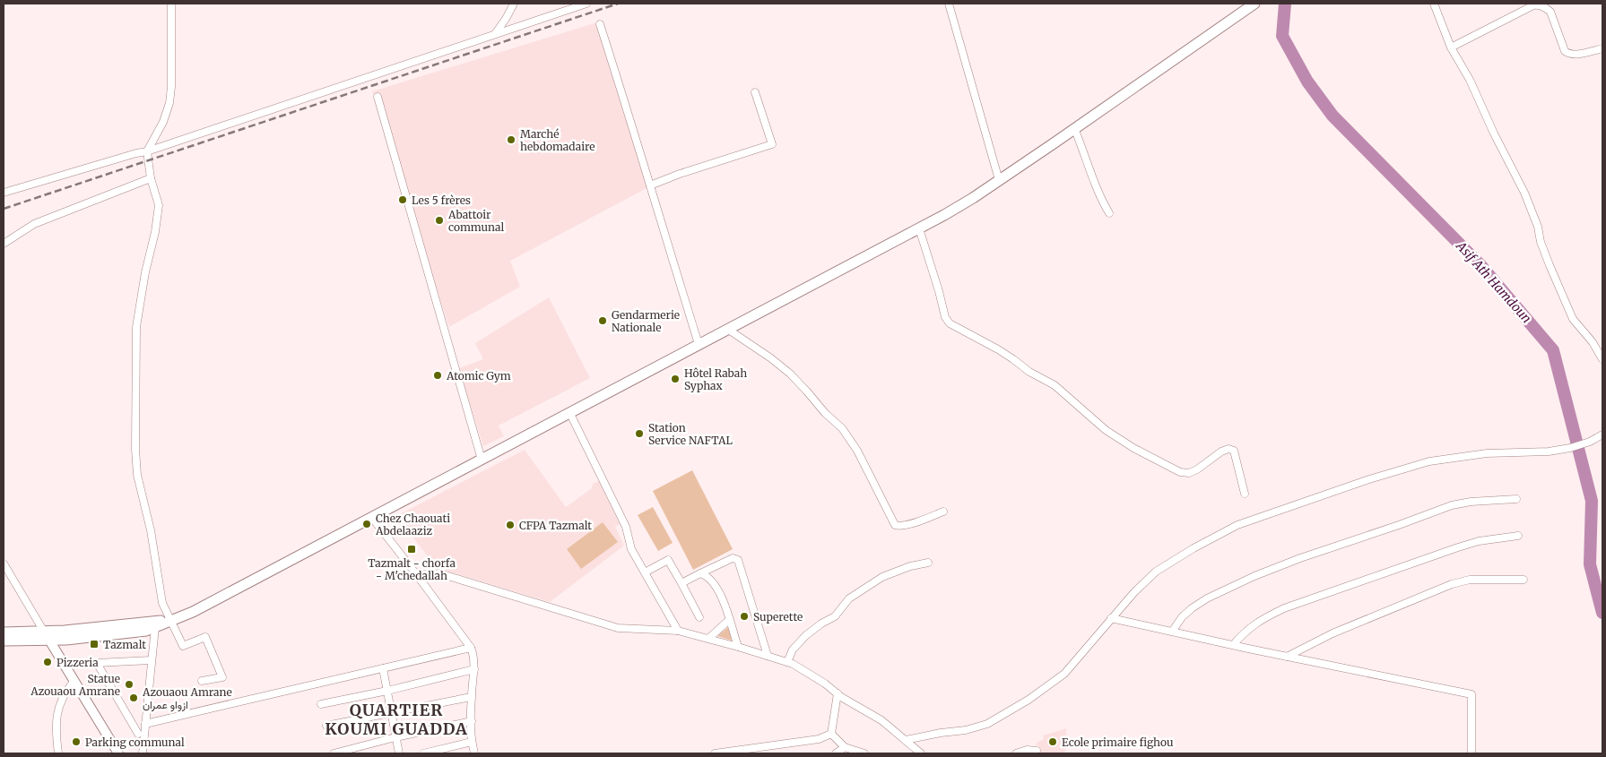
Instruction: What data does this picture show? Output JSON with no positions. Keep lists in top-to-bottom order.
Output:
{
  "districts": ["QUARTIER KOUMI GUADDA"],
  "water": ["Asif Ath Hamdoun"],
  "places": {
    "other": [
      "Marché hebdomadaire",
      "Les 5 frères",
      "Abattoir communal",
      "Gendarmerie Nationale",
      "Atomic Gym",
      "Hôtel Rabah Syphax",
      "Station Service NAFTAL",
      "Chez Chaouati Abdelaaziz",
      "CFPA Tazmalt",
      "Superette",
      "Pizzeria",
      "Statue Azouaou Amrane",
      "Azouaou Amrane ازواو عمران",
      "Parking communal",
      "Ecole primaire fighou"
    ],
    "transit": ["Tazmalt - chorfa - M'chedallah", "Tazmalt"]
  }
}
